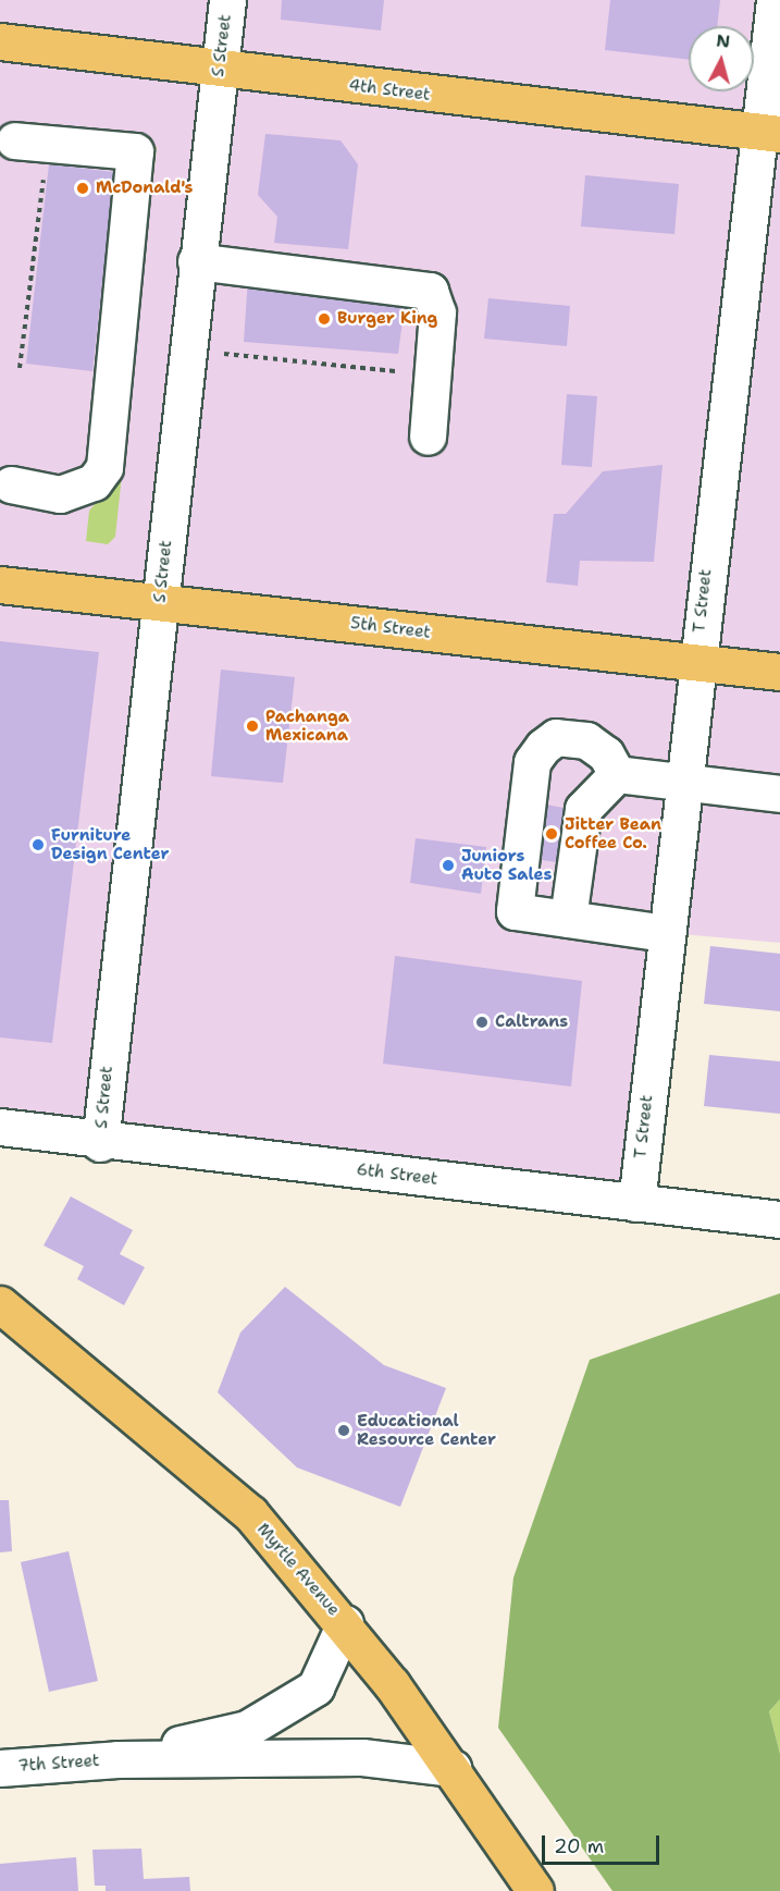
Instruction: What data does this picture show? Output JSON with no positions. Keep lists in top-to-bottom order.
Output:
{
  "streets": {
    "main road": ["4th Street", "5th Street", "Myrtle Avenue"],
    "street": [
      "S Street",
      "T Street",
      "6th Street",
      "7th Street"
    ]
  },
  "crossings": [
    ["S Street", "4th Street"],
    ["S Street", "5th Street"],
    ["S Street", "6th Street"],
    ["4th Street", "T Street"],
    ["T Street", "5th Street"],
    ["T Street", "6th Street"]
  ],
  "places": [
    "McDonald's",
    "Burger King",
    "Pachanga Mexicana",
    "Jitter Bean Coffee Co.",
    "Furniture Design Center",
    "Juniors Auto Sales",
    "Caltrans",
    "Educational Resource Center"
  ],
  "scale_bar": "20 m",
  "north": "top"
}
